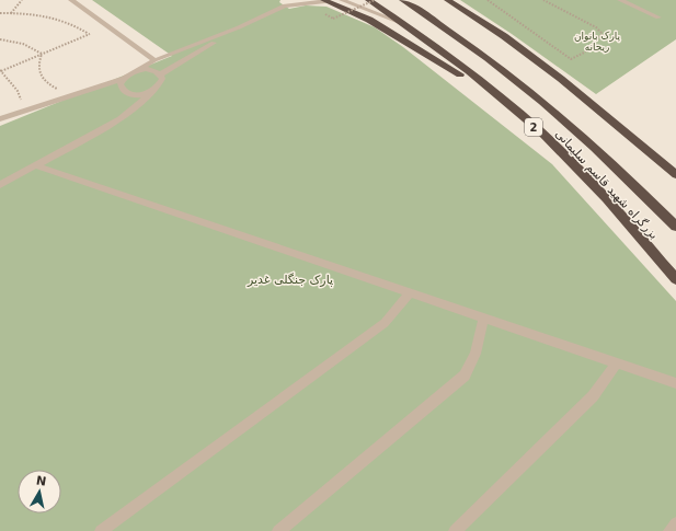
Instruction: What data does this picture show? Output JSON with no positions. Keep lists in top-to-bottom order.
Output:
{
  "streets": {
    "highway": ["2", "بزرگراه شهید قاسم سلیمانی"]
  },
  "parks": ["پارک بانوان ریحانه", "پارک جنگلی غدیر"],
  "north": "top"
}
